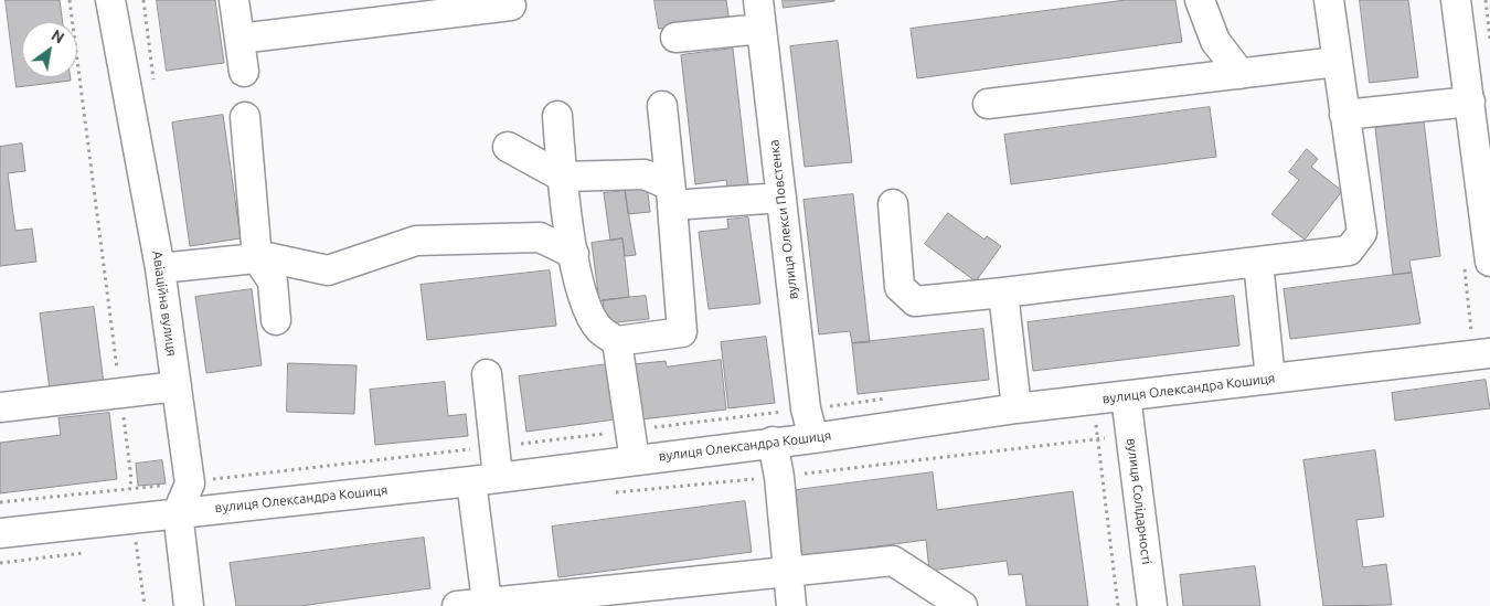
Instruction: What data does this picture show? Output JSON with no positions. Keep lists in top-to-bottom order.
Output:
{
  "streets": {
    "street": [
      "вулиця Олекси Повстенка",
      "Авіаційна вулиця",
      "вулиця Олександра Кошиця",
      "вулиця Солідарності"
    ]
  },
  "crossings": [
    ["вулиця Олекси Повстенка", "вулиця Олександра Кошиця"],
    ["вулиця Олександра Кошиця", "вулиця Солідарності"]
  ],
  "north": "top right"
}
